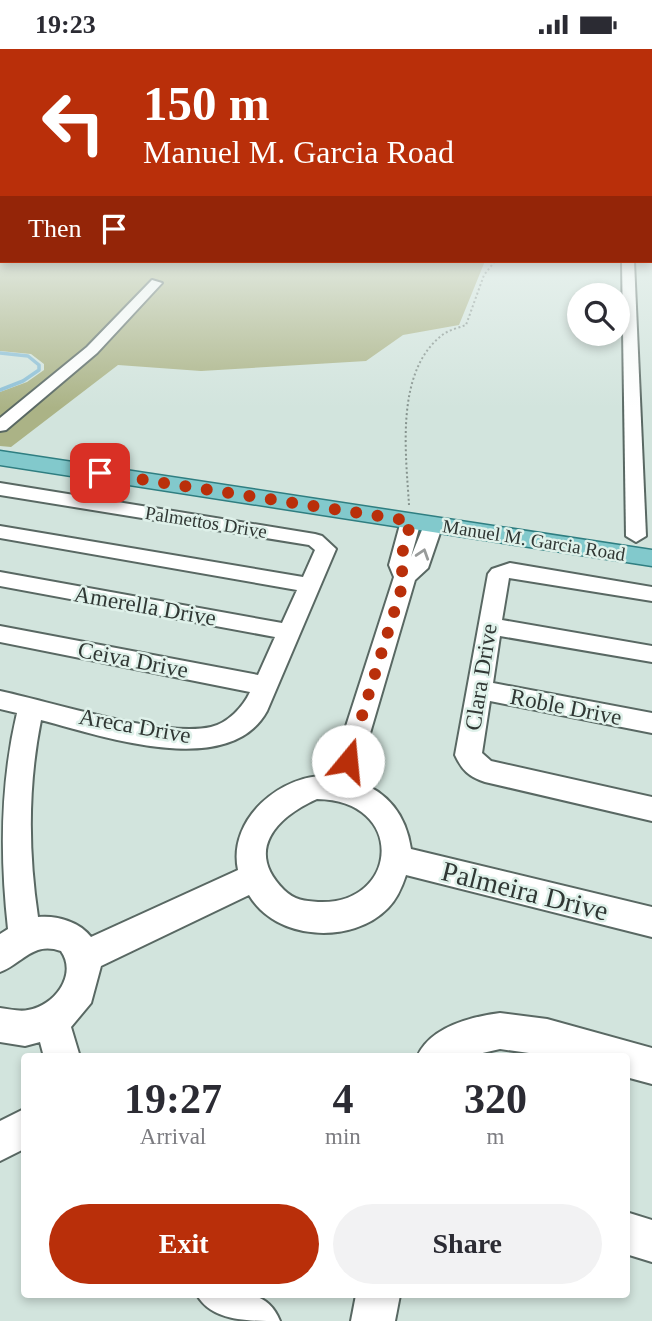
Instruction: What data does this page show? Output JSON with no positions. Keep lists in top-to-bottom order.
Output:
{
  "streets": {
    "main road": ["Manuel M. Garcia Road"],
    "street": [
      "Palmettos Drive",
      "Amerella Drive",
      "Ceiva Drive",
      "Clara Drive",
      "Roble Drive",
      "Areca Drive",
      "Palmeira Drive"
    ]
  },
  "crossings": [
    ["Palmettos Drive", "Areca Drive"],
    ["Amerella Drive", "Areca Drive"],
    ["Ceiva Drive", "Areca Drive"],
    ["Clara Drive", "Roble Drive"]
  ],
  "page": {
    "status": "19:23",
    "turn": ["150 m", "Manuel M. Garcia Road"],
    "then": "Then",
    "eta": [
      "19:27",
      "Arrival",
      "4",
      "min",
      "320",
      "m"
    ],
    "buttons": ["Exit", "Share"]
  }
}
